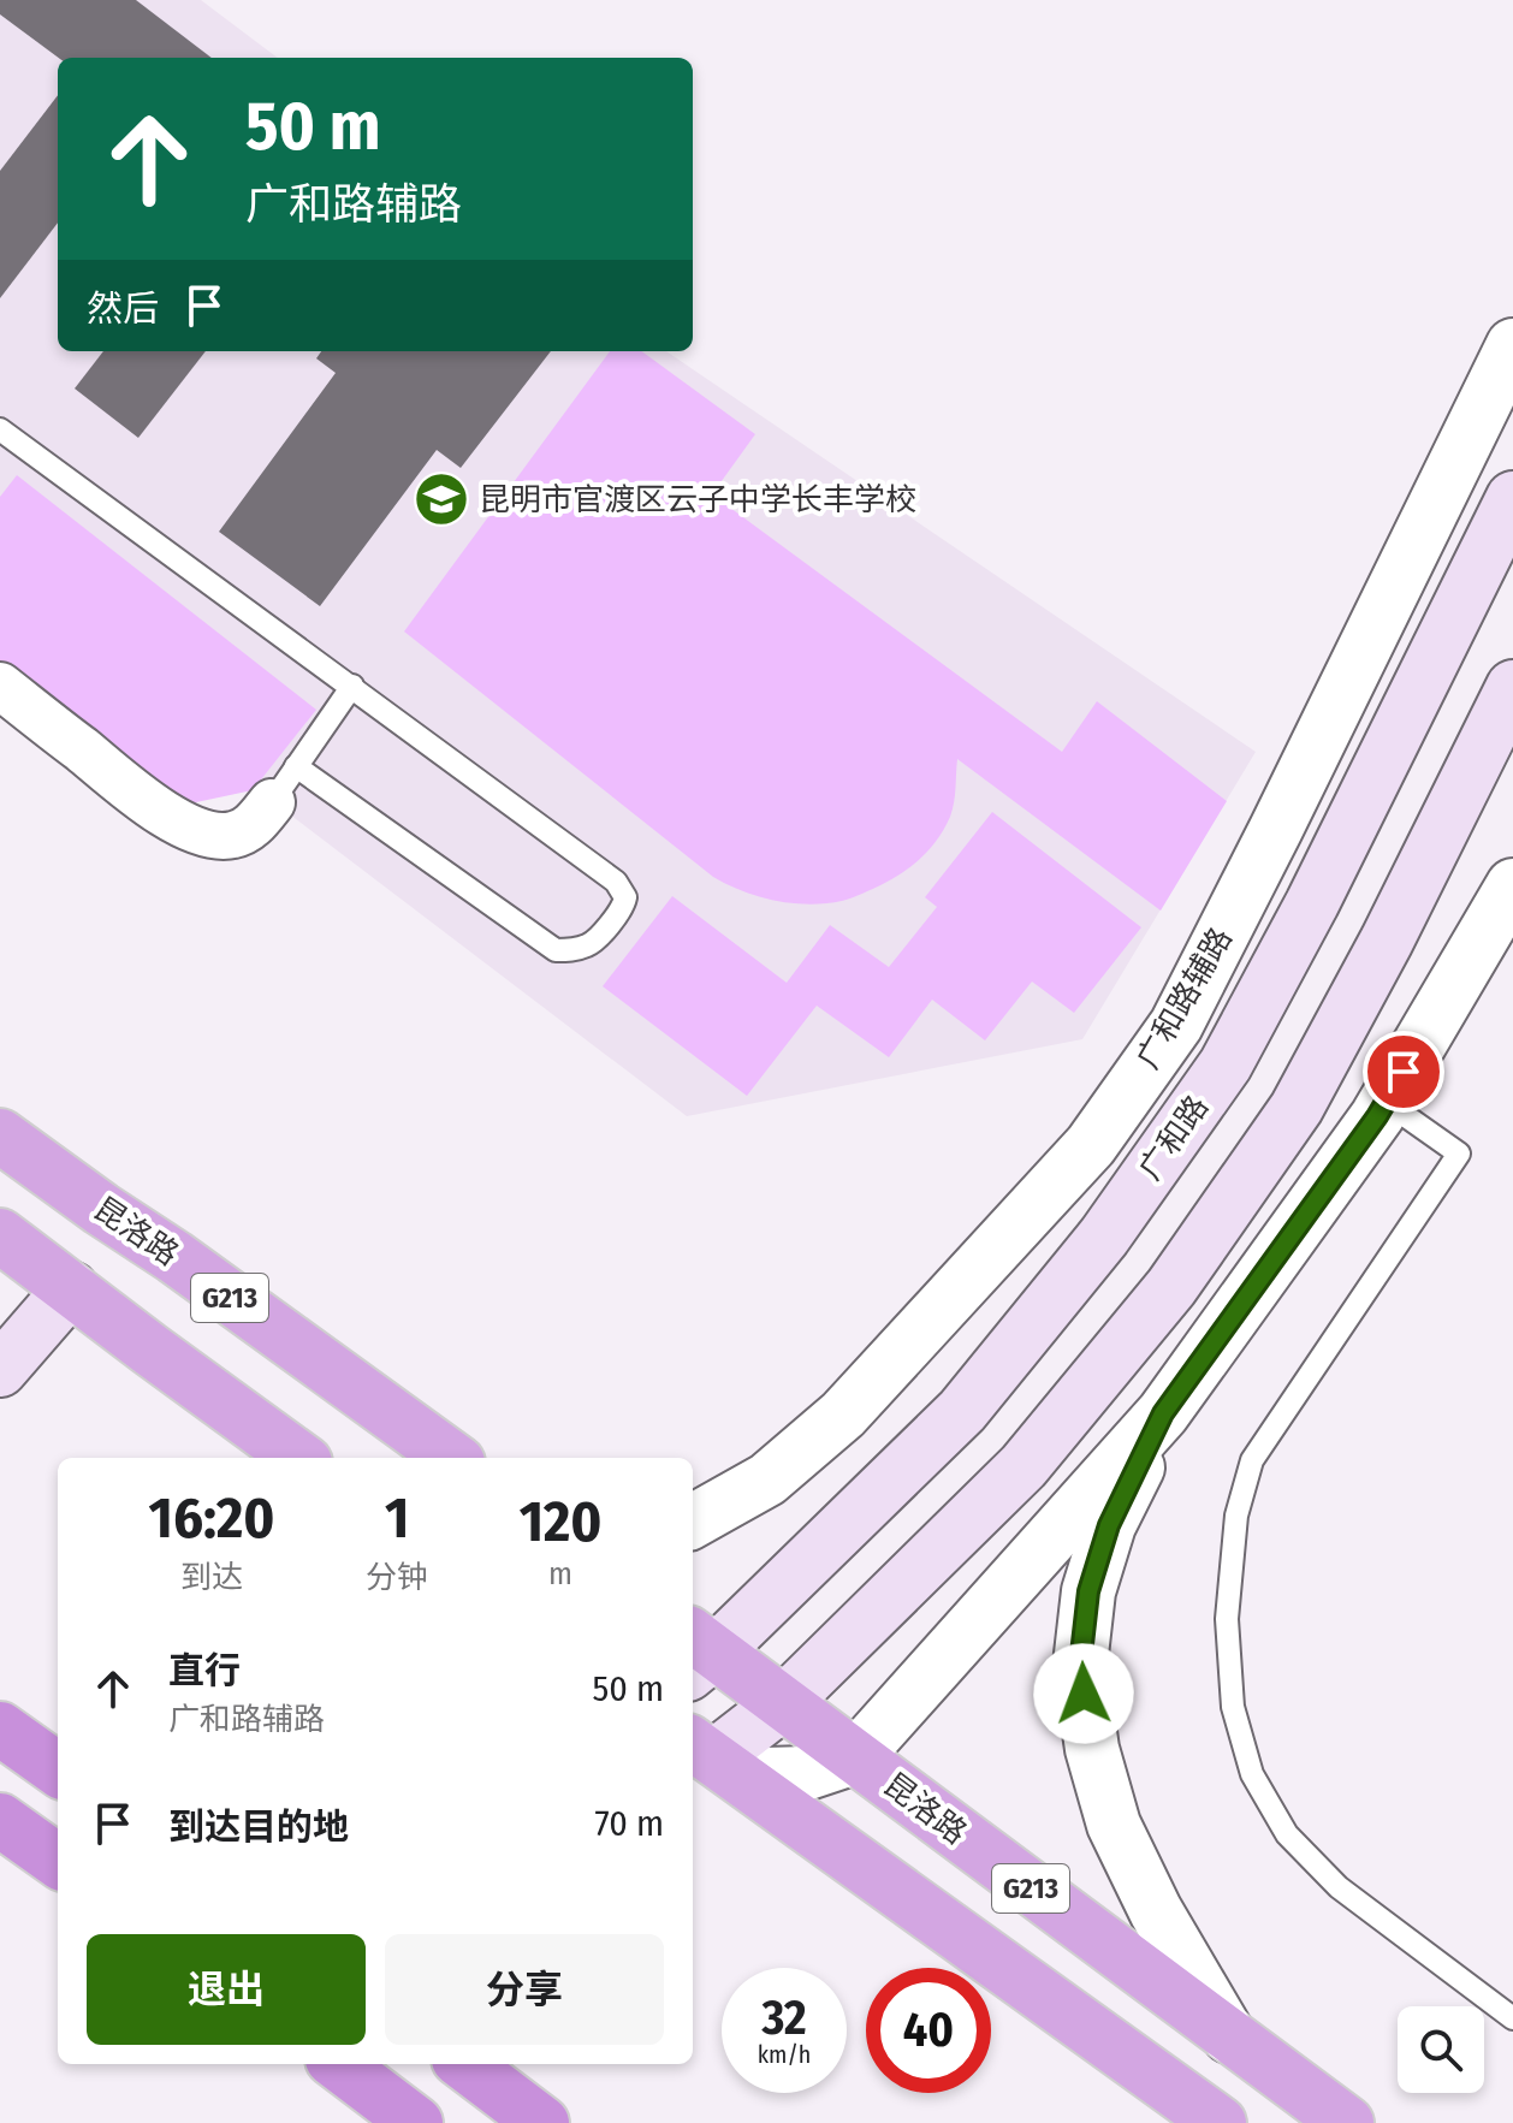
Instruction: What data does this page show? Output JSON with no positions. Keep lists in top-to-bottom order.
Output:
{
  "streets": {
    "highway": ["昆洛路", "G213"],
    "main road": ["广和路"],
    "street": ["广和路辅路"]
  },
  "crossings": [
    ["广和路", "昆洛路"]
  ],
  "places": {
    "school or university": ["昆明市官渡区云子中学长丰学校"]
  },
  "page": {
    "turn": ["50 m", "广和路辅路"],
    "then": "然后",
    "eta": [
      "16:20",
      "到达",
      "1",
      "分钟",
      "120",
      "m"
    ],
    "list": [
      {
        "name": "直行",
        "note": "广和路辅路",
        "value": "50 m"
      },
      {
        "name": "到达目的地",
        "value": "70 m"
      }
    ],
    "buttons": ["退出", "分享"],
    "speed": "32 km/h",
    "limit": "40"
  }
}
